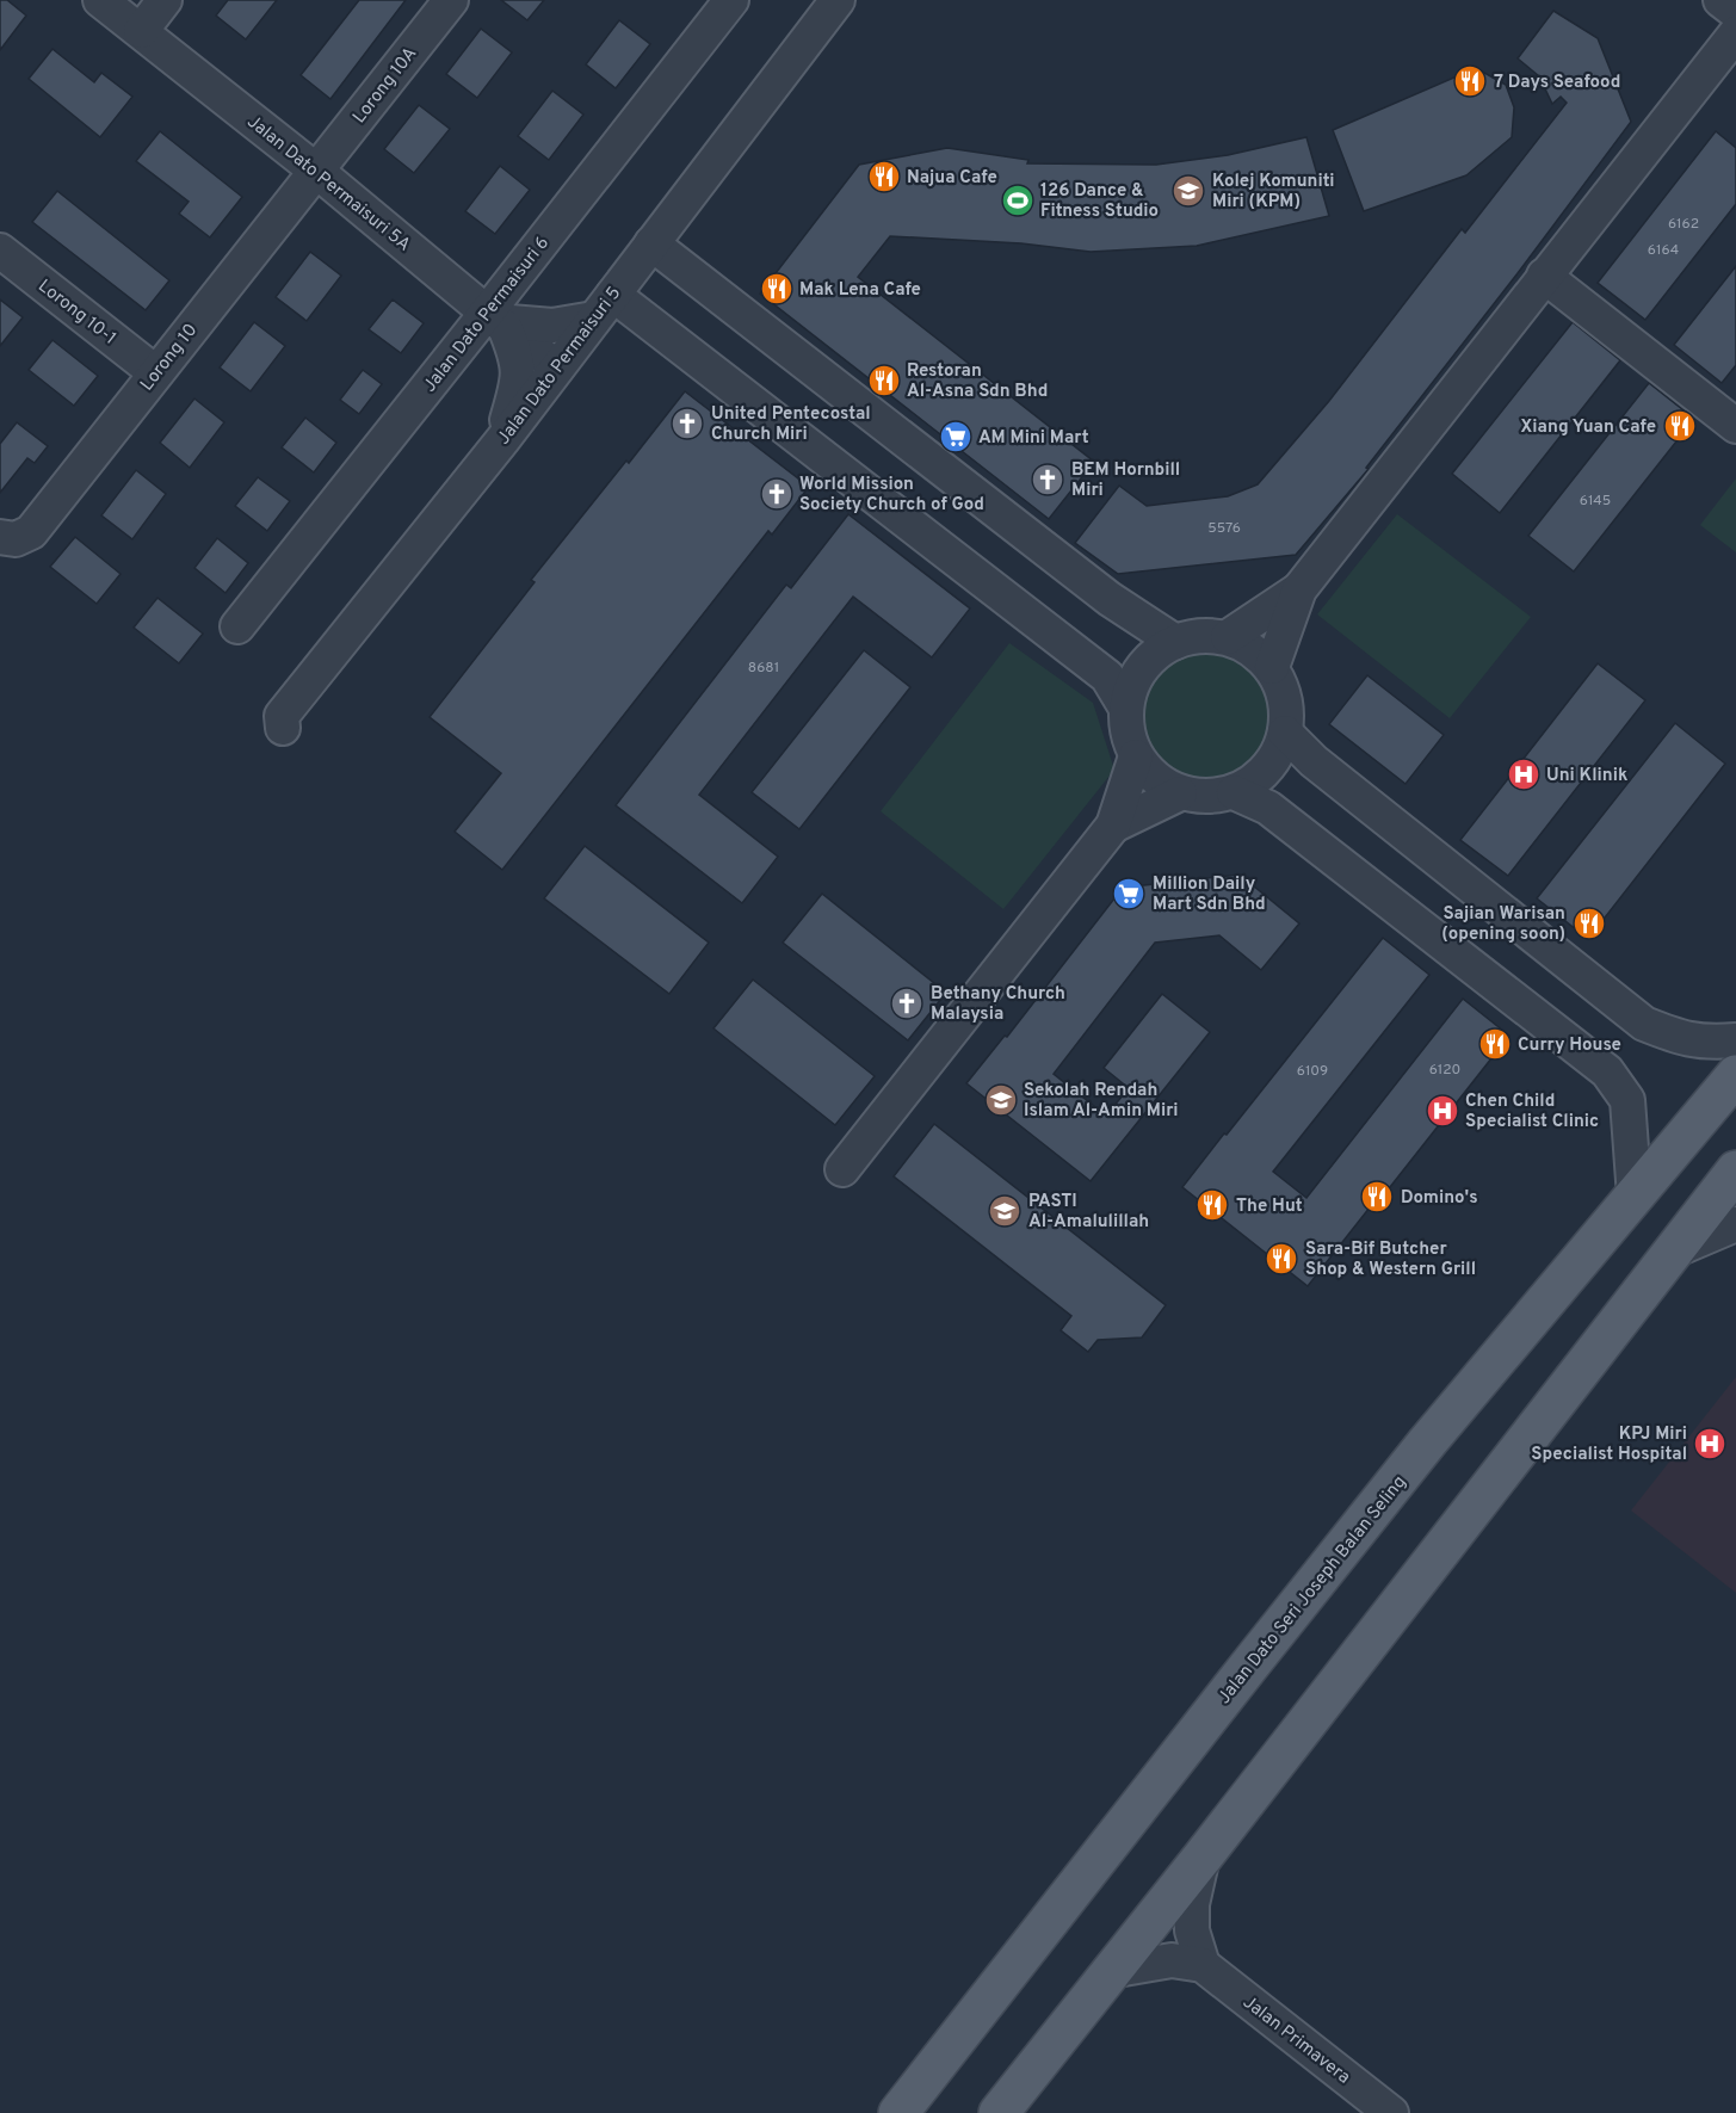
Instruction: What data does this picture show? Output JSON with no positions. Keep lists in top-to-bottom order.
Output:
{
  "streets": {
    "main road": ["Jalan Dato Seri Joseph Balan Seling"],
    "street": [
      "Lorong 10A",
      "Jalan Dato Permaisuri 5A",
      "Lorong 10-1",
      "Jalan Dato Permaisuri 6",
      "Lorong 10",
      "Jalan Dato Permaisuri 5",
      "Jalan Primavera"
    ]
  },
  "crossings": [
    ["Lorong 10A", "Jalan Dato Permaisuri 5A"],
    ["Lorong 10A", "Lorong 10"],
    ["Jalan Dato Permaisuri 5A", "Jalan Dato Permaisuri 6"],
    ["Jalan Dato Permaisuri 5A", "Lorong 10"],
    ["Jalan Dato Permaisuri 5A", "Jalan Dato Permaisuri 5"],
    ["Lorong 10-1", "Lorong 10"]
  ],
  "places": {
    "restaurant": [
      "7 Days Seafood",
      "Najua Cafe",
      "Mak Lena Cafe",
      "Restoran Al-Asna Sdn Bhd",
      "Xiang Yuan Cafe",
      "Sajian Warisan (opening soon)",
      "Curry House",
      "Domino's",
      "The Hut",
      "Sara-Bif Butcher Shop & Western Grill"
    ],
    "school or university": ["Kolej Komuniti Miri (KPM)", "Sekolah Rendah Islam Al-Amin Miri", "PASTI Al-Amalulillah"],
    "sports": ["126 Dance & Fitness Studio"],
    "church": [
      "United Pentecostal Church Miri",
      "BEM Hornbill Miri",
      "World Mission Society Church of God",
      "Bethany Church Malaysia"
    ],
    "supermarket": ["AM Mini Mart", "Million Daily Mart Sdn Bhd"],
    "hospital": ["Uni Klinik", "Chen Child Specialist Clinic", "KPJ Miri Specialist Hospital"]
  },
  "house_numbers": [
    "6162",
    "6164",
    "6145",
    "5576",
    "8681",
    "6120",
    "6109"
  ]
}
